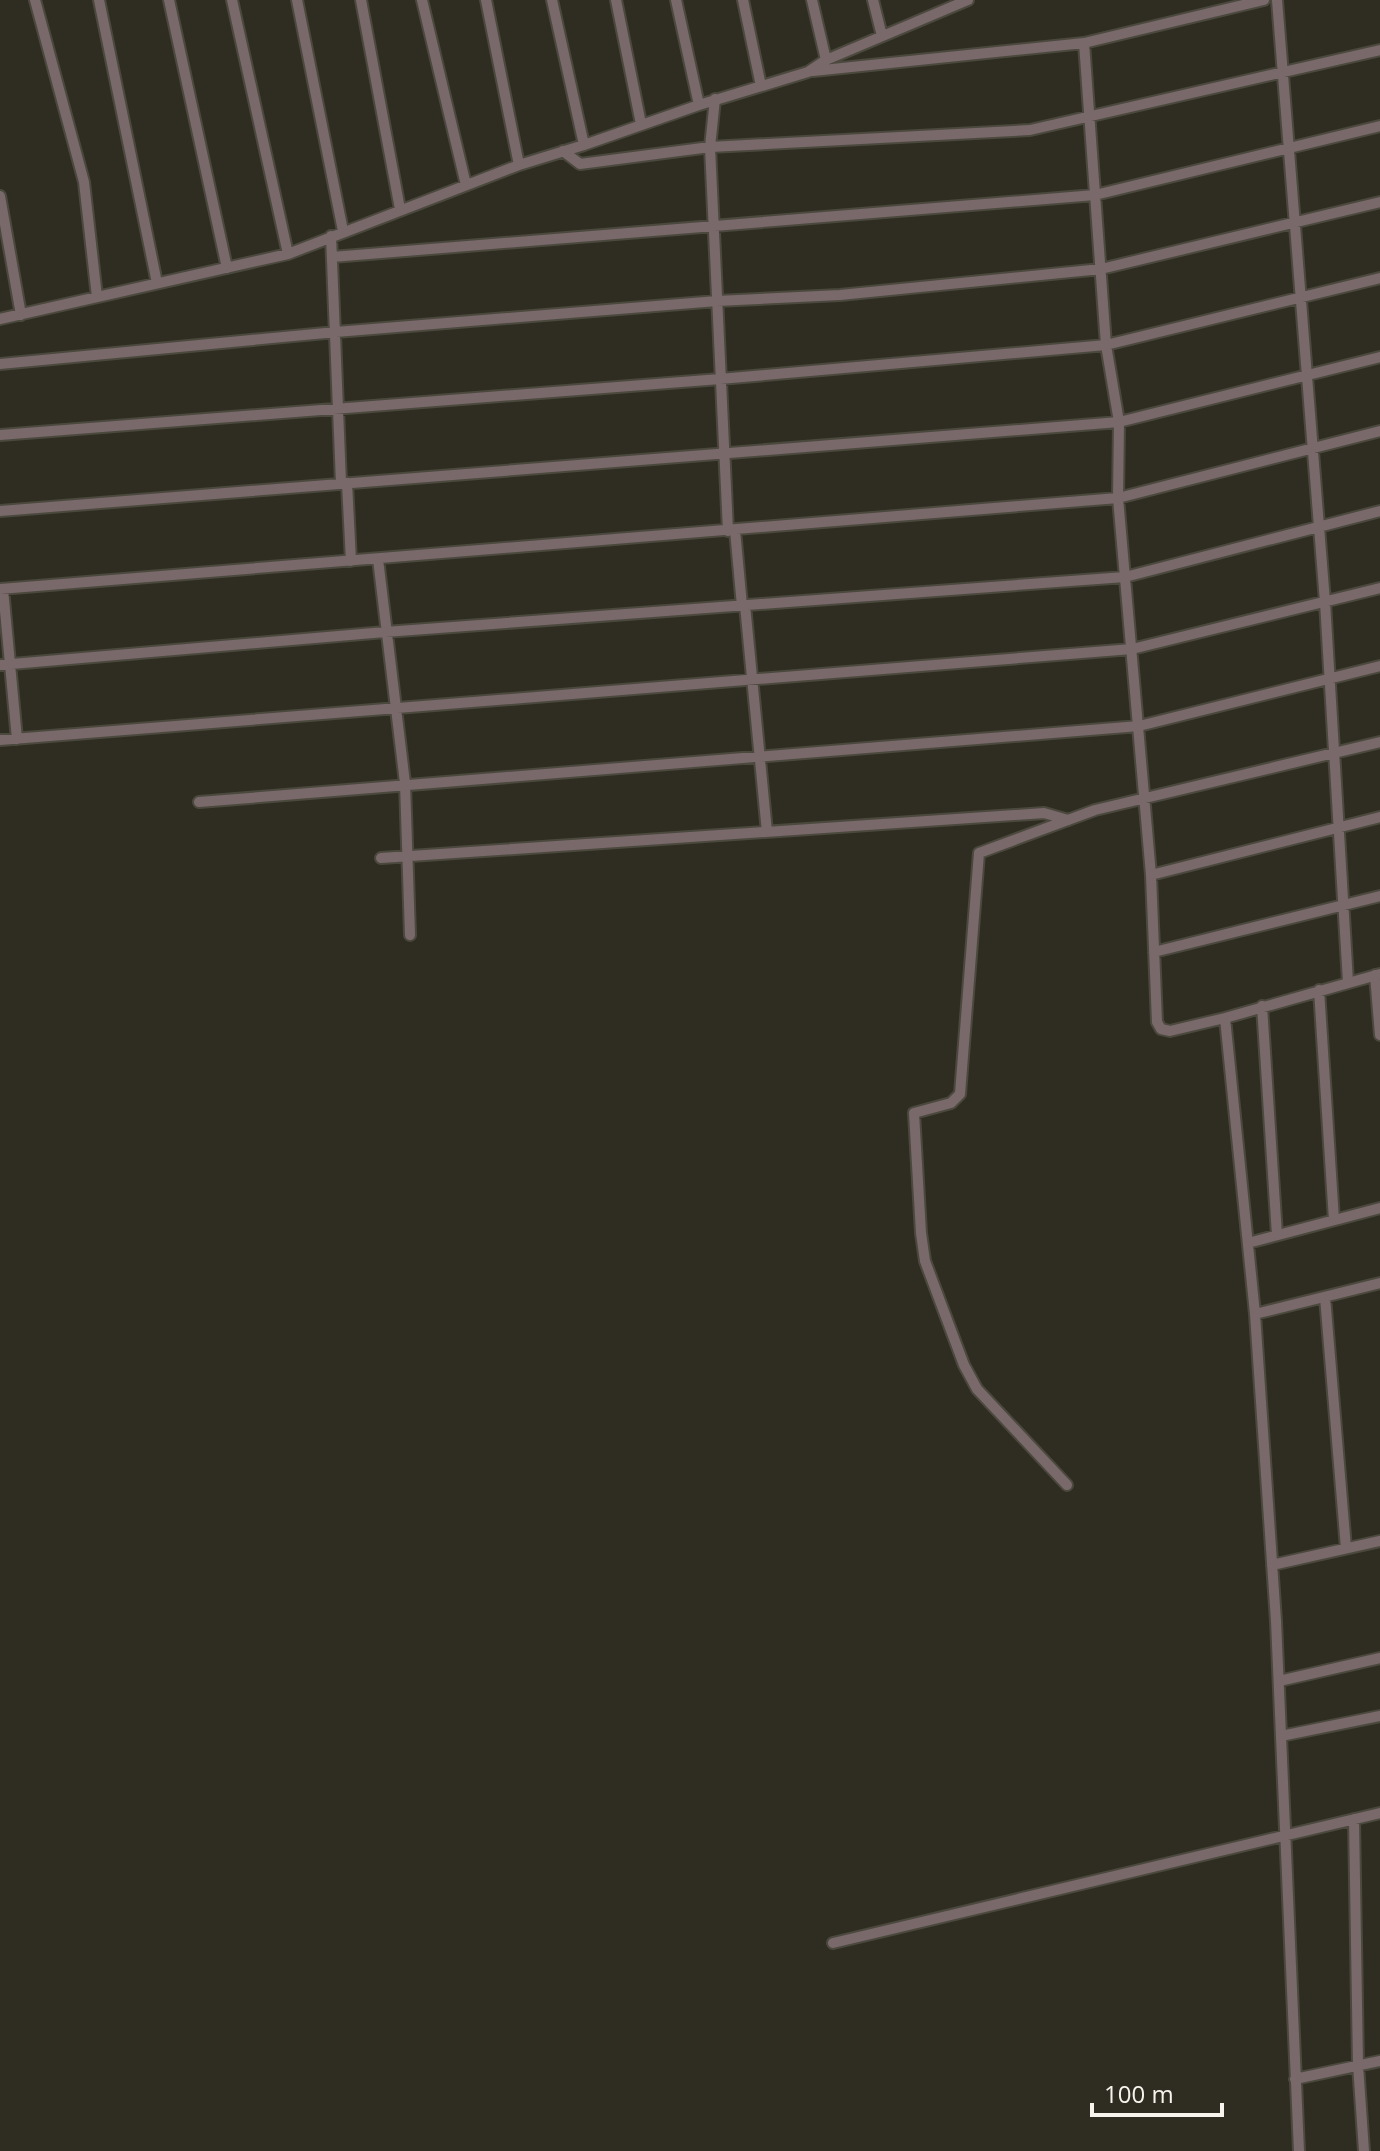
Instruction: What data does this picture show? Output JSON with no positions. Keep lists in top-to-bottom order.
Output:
{
  "scale_bar": "100 m"
}
